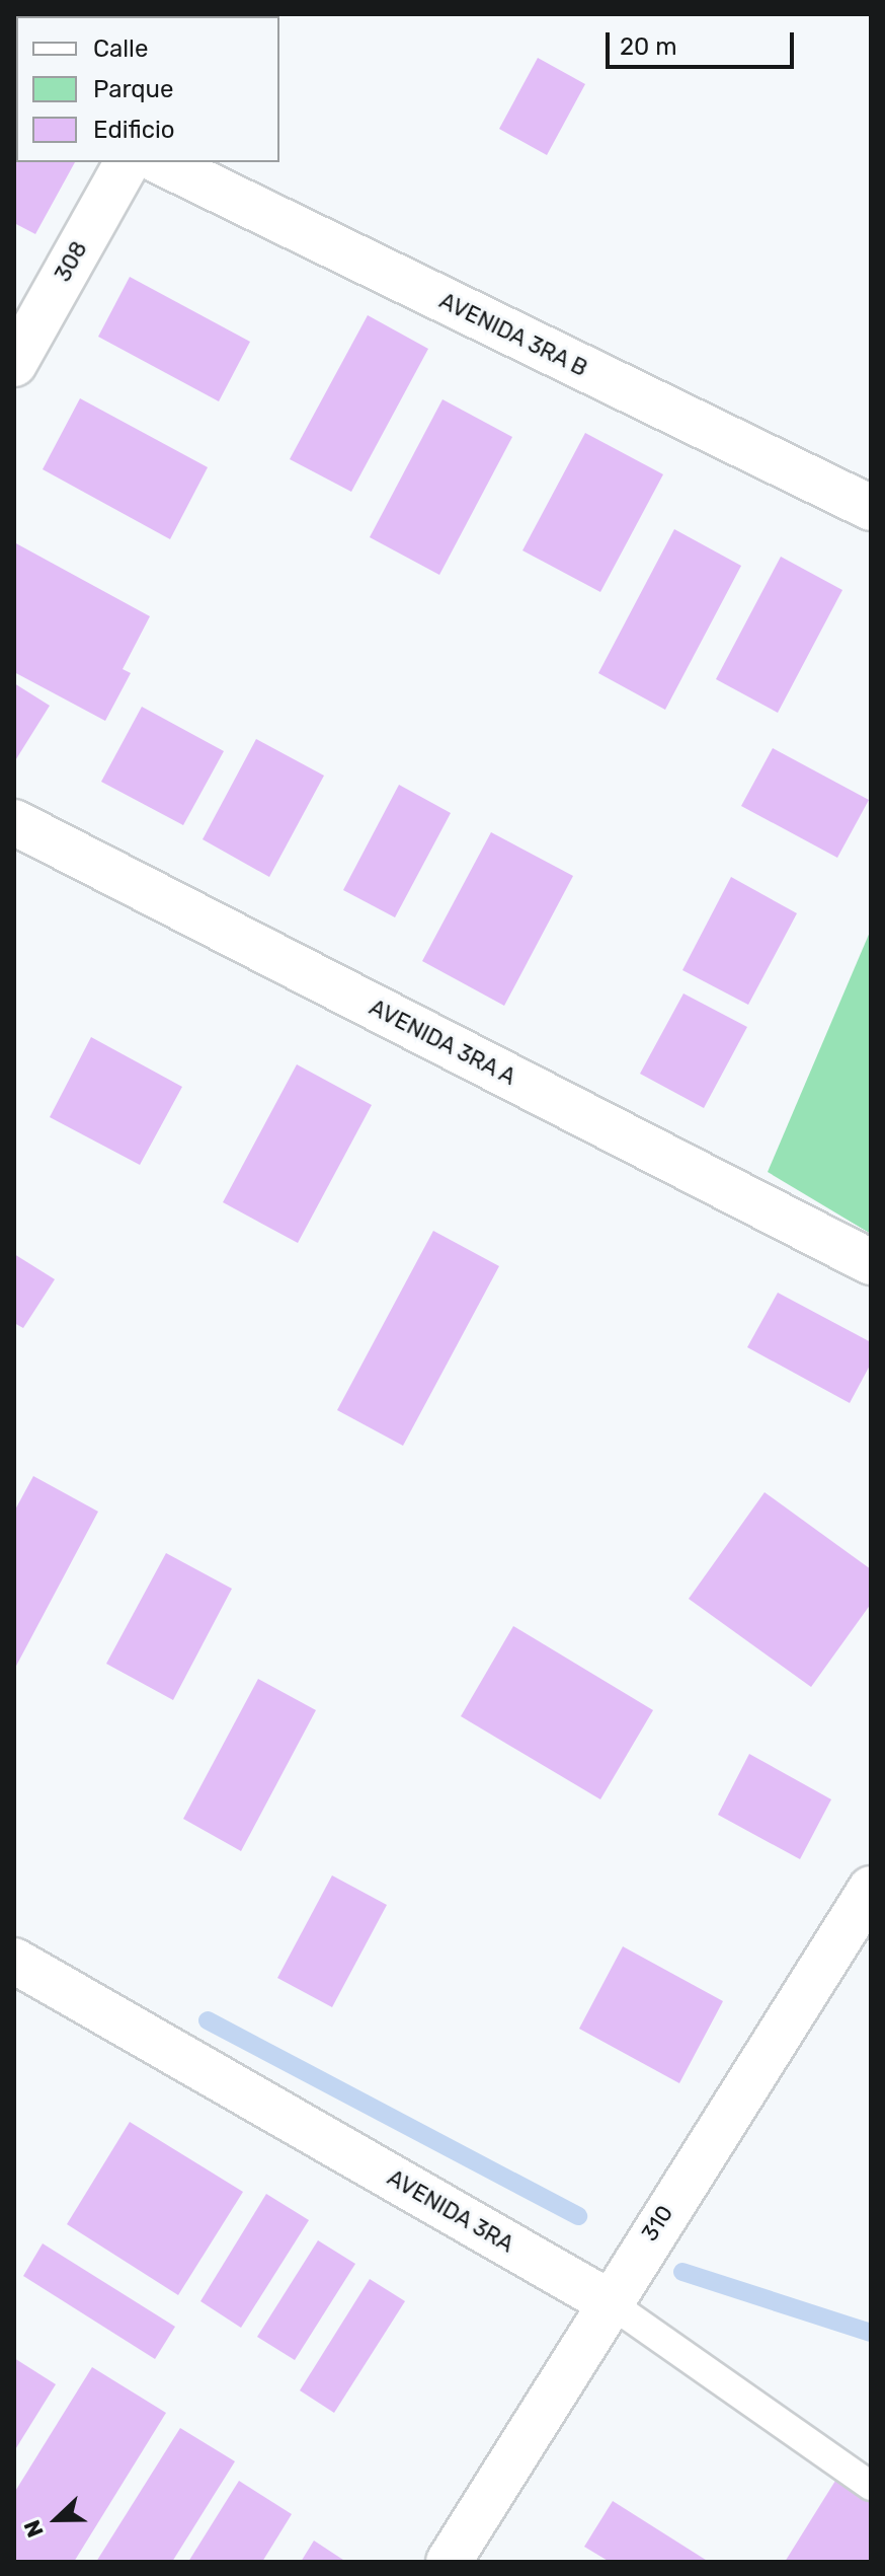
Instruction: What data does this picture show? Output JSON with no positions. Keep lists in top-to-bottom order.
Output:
{
  "streets": {
    "street": [
      "308",
      "AVENIDA 3RA B",
      "AVENIDA 3RA A",
      "AVENIDA 3RA",
      "310"
    ]
  },
  "crossings": [
    ["AVENIDA 3RA", "310"]
  ],
  "legend": ["Calle", "Parque", "Edificio"],
  "scale_bar": "20 m",
  "north": "left"
}
